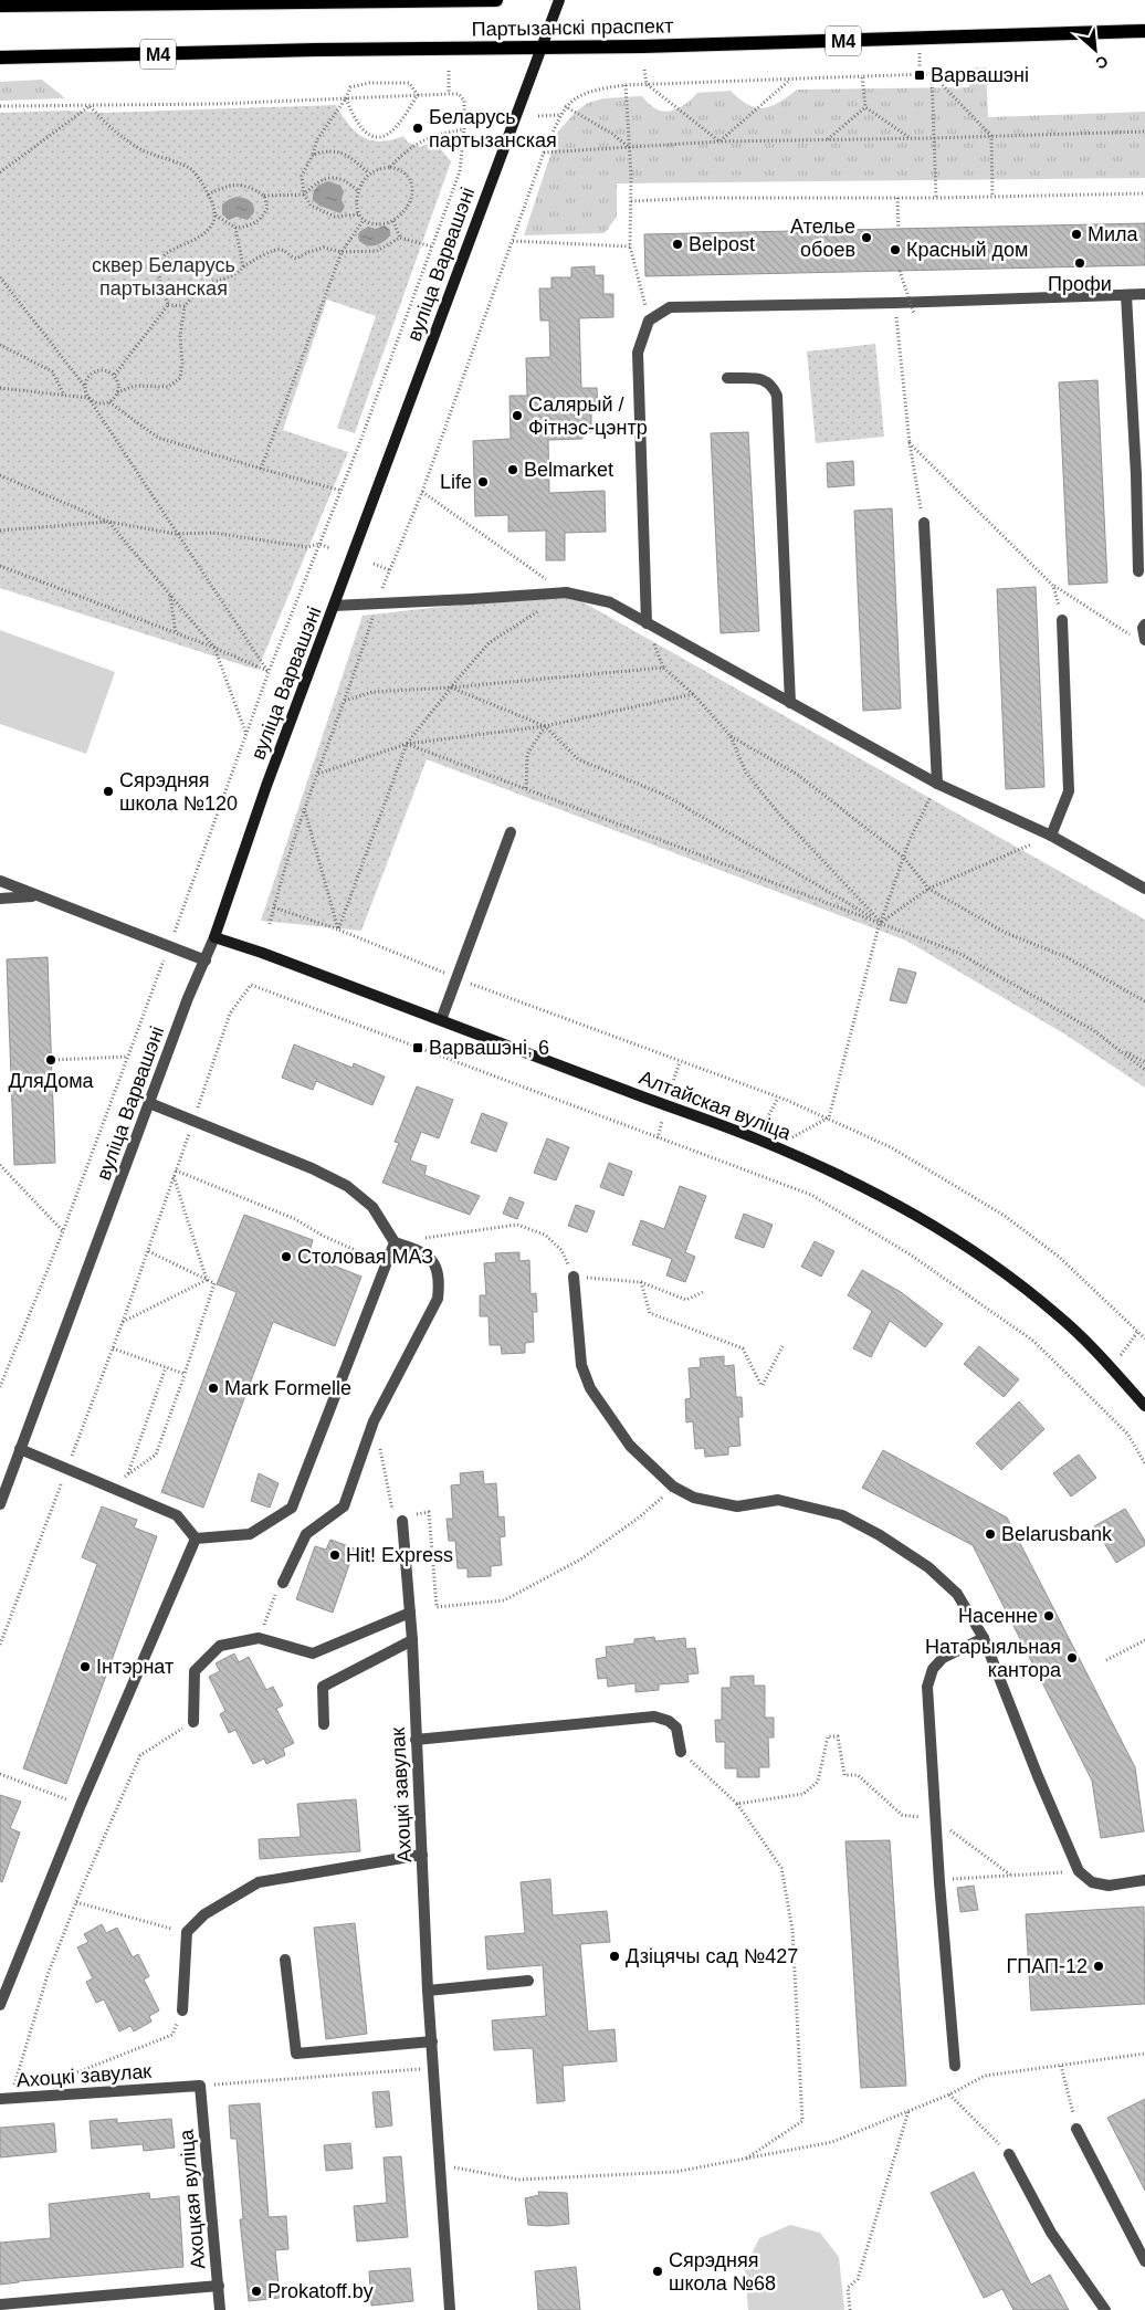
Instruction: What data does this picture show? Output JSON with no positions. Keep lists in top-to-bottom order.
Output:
{
  "streets": {
    "main road": [
      "Партызанскі праспект",
      "М4",
      "вуліца Варвашэні",
      "Алтайская вуліца"
    ],
    "street": ["Ахоцкі завулак", "Ахоцкая вуліца"]
  },
  "crossings": [
    ["Партызанскі праспект", "вуліца Варвашэні"],
    ["вуліца Варвашэні", "Алтайская вуліца"],
    ["Ахоцкі завулак", "Ахоцкая вуліца"]
  ],
  "parks": ["сквер Беларусь партызанская"],
  "places": {
    "transit": ["Варвашэні", "Варвашэні, 6"],
    "other": [
      "Беларусь партызанская",
      "Мила",
      "Ателье обоев",
      "Belpost",
      "Красный дом",
      "Профи",
      "Салярый / Фітнэс-цэнтр",
      "Belmarket",
      "Life",
      "Сярэдняя школа №120",
      "ДляДома",
      "Столовая МАЗ",
      "Mark Formelle",
      "Belarusbank",
      "Hit! Express",
      "Насенне",
      "Натарыяльная кантора",
      "Інтэрнат",
      "Дзіцячы сад №427",
      "ГПАП-12",
      "Сярэдняя школа №68",
      "Prokatoff.by"
    ]
  },
  "north": "bottom right"
}
